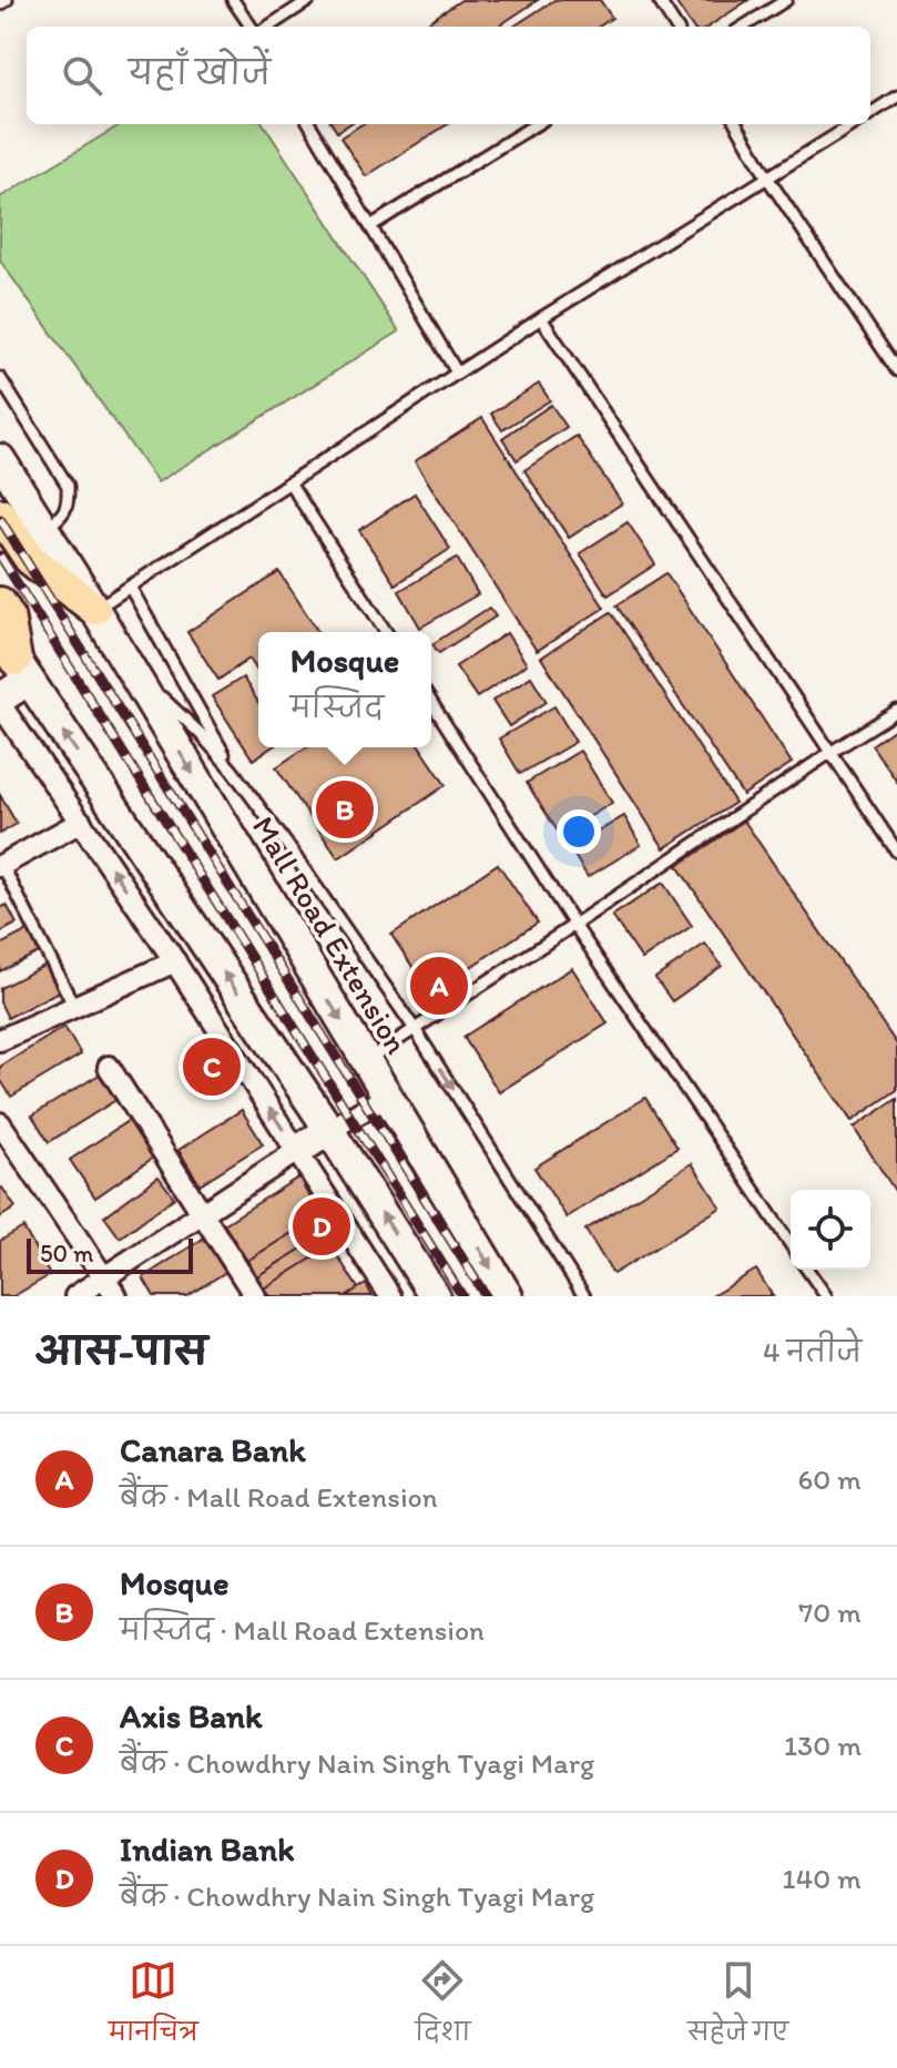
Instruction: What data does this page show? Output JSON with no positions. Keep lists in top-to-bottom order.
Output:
{
  "streets": {
    "main road": ["Mall Road Extension"]
  },
  "scale_bar": "50 m",
  "page": {
    "search": "यहाँ खोजें",
    "popup": ["Mosque", "मस्जिद"],
    "pins": [
      "B",
      "A",
      "C",
      "D"
    ],
    "scale": "50 m",
    "heading": ["आस-पास", "4 नतीजे"],
    "list": [
      {
        "mark": "A",
        "name": "Canara Bank",
        "note": "बैंक · Mall Road Extension",
        "value": "60 m"
      },
      {
        "mark": "B",
        "name": "Mosque",
        "note": "मस्जिद · Mall Road Extension",
        "value": "70 m"
      },
      {
        "mark": "C",
        "name": "Axis Bank",
        "note": "बैंक · Chowdhry Nain Singh Tyagi Marg",
        "value": "130 m"
      },
      {
        "mark": "D",
        "name": "Indian Bank",
        "note": "बैंक · Chowdhry Nain Singh Tyagi Marg",
        "value": "140 m"
      }
    ],
    "nav": ["मानचित्र", "दिशा", "सहेजे गए"]
  }
}
